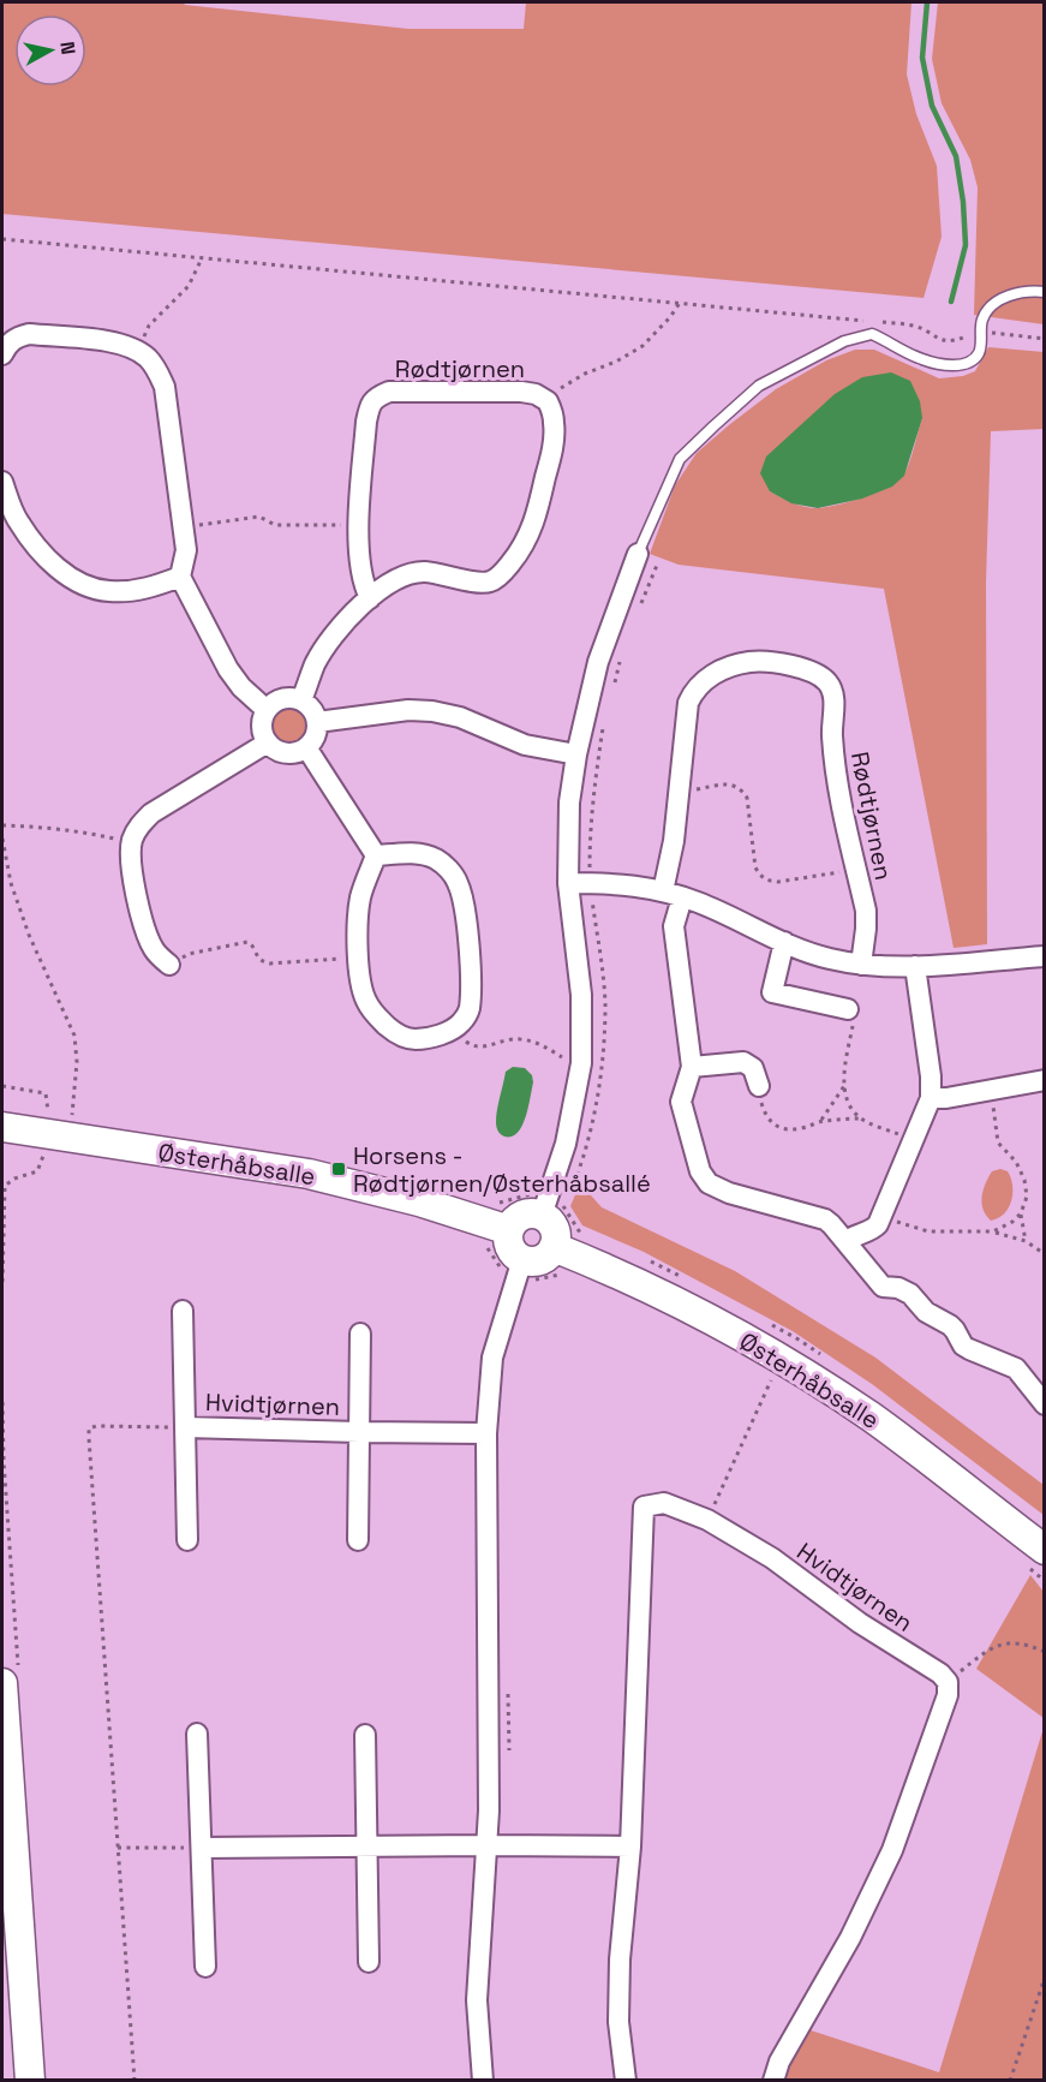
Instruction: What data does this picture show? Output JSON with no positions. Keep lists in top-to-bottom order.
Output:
{
  "streets": {
    "street": ["Rødtjørnen", "Østerhåbsalle", "Hvidtjørnen"]
  },
  "places": {
    "transit": ["Horsens - Rødtjørnen/Østerhåbsallé"]
  },
  "north": "right"
}
